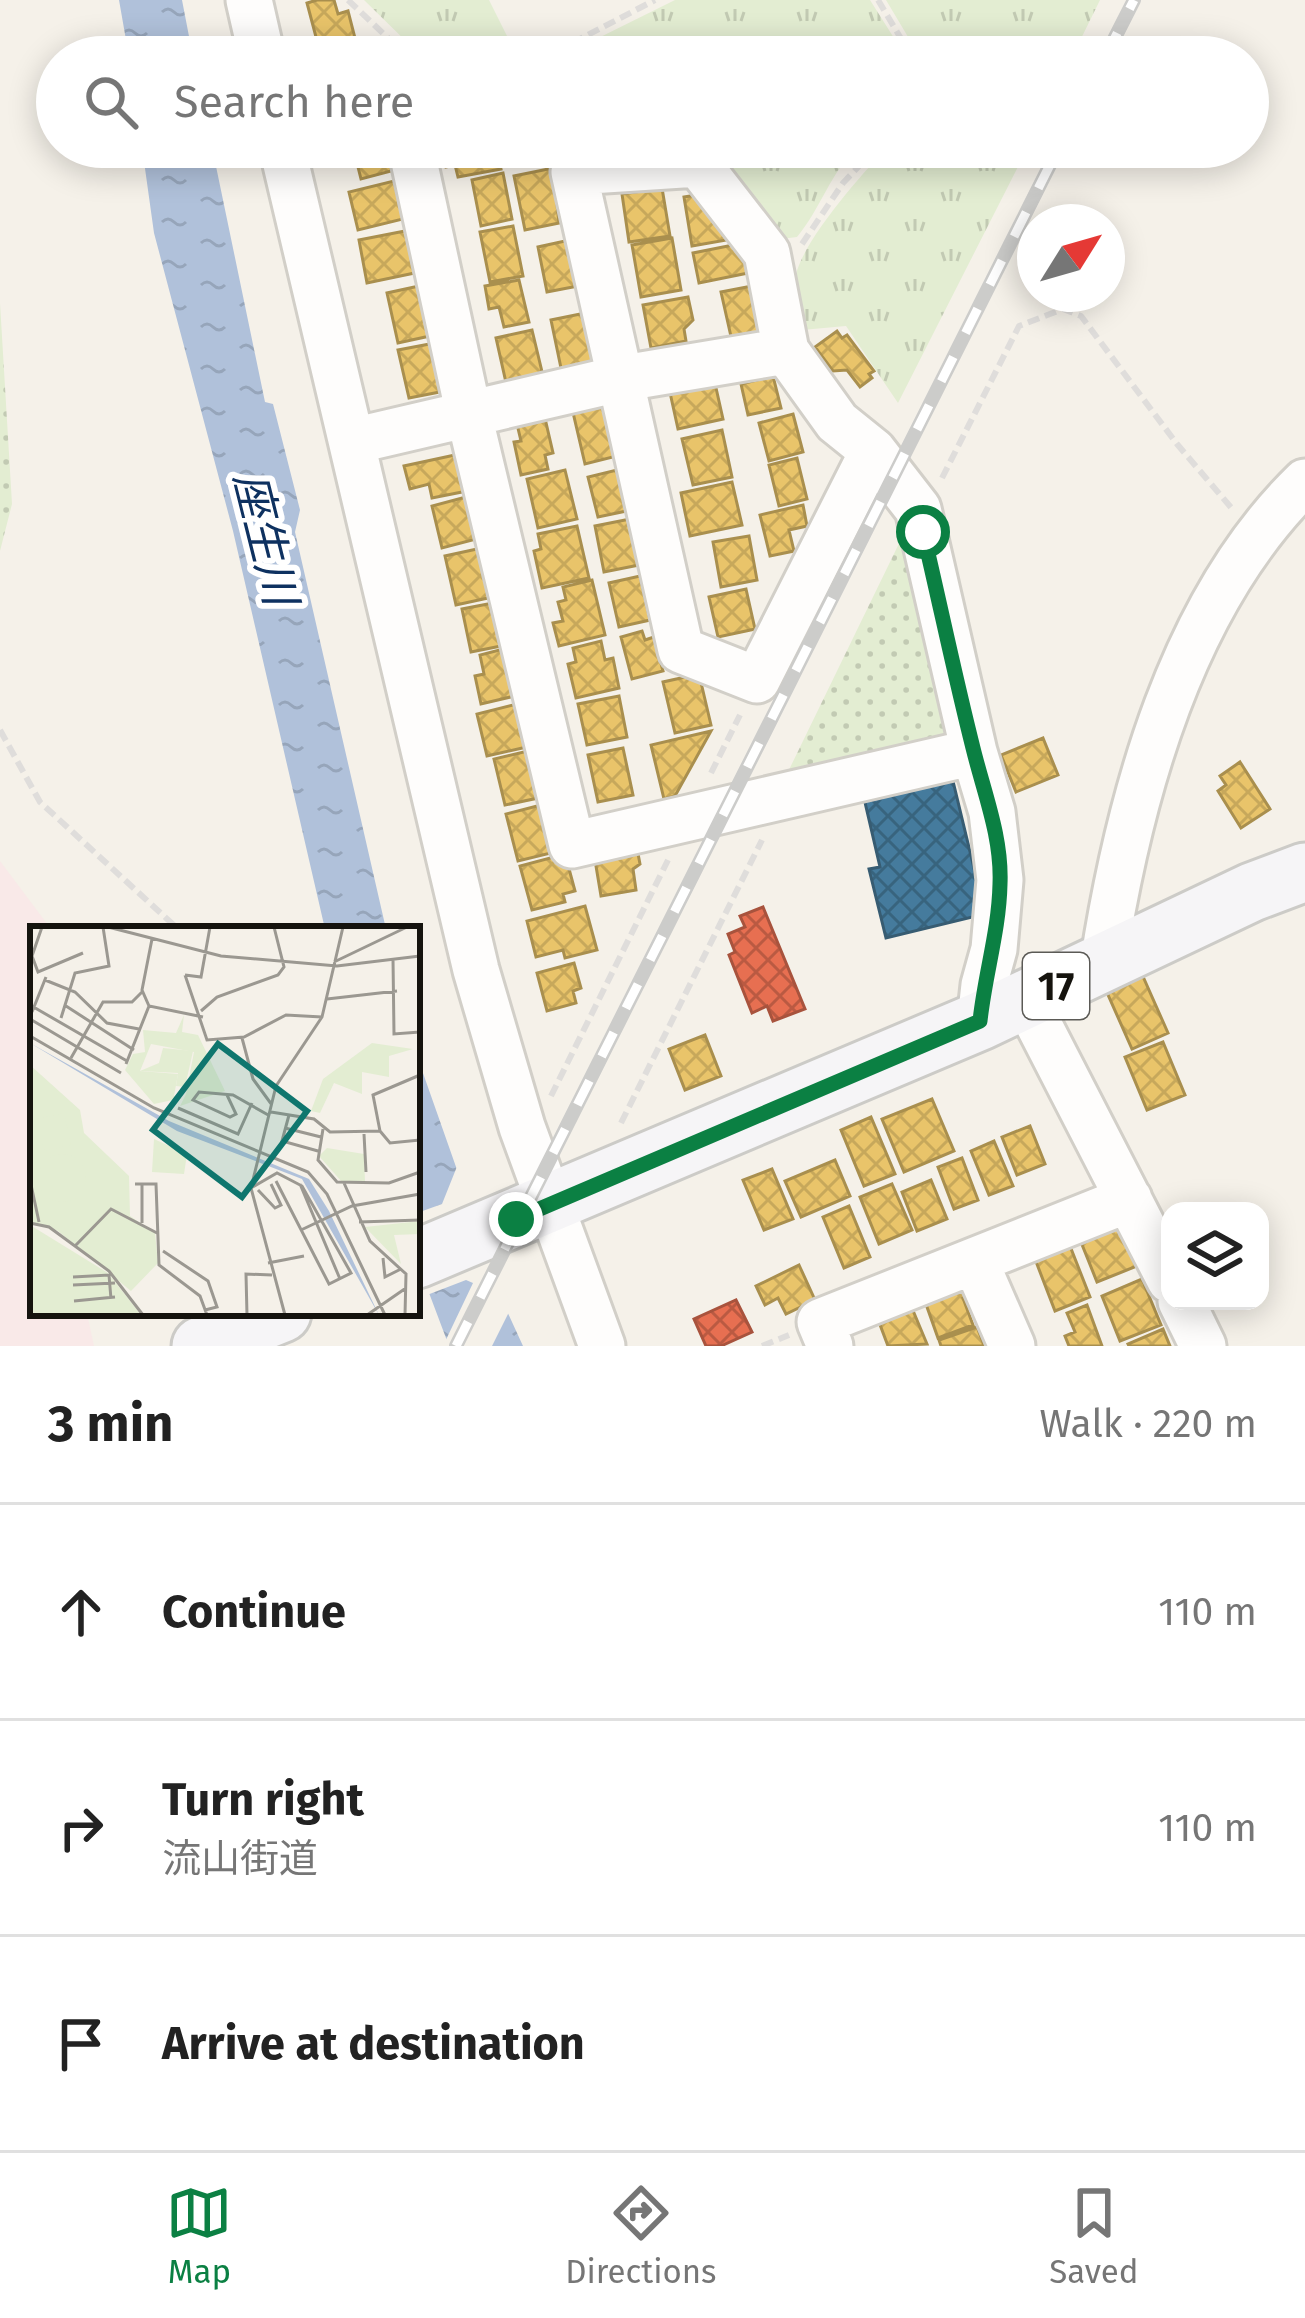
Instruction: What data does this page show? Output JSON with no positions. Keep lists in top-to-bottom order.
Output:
{
  "streets": {
    "main road": ["17"]
  },
  "water": ["座生川"],
  "north": "top right",
  "page": {
    "search": "Search here",
    "heading": ["3 min", "Walk · 220 m"],
    "list": [
      ["Continue", "110 m"],
      ["Turn right", "流山街道", "110 m"],
      "Arrive at destination"
    ],
    "nav": ["Map", "Directions", "Saved"]
  }
}
